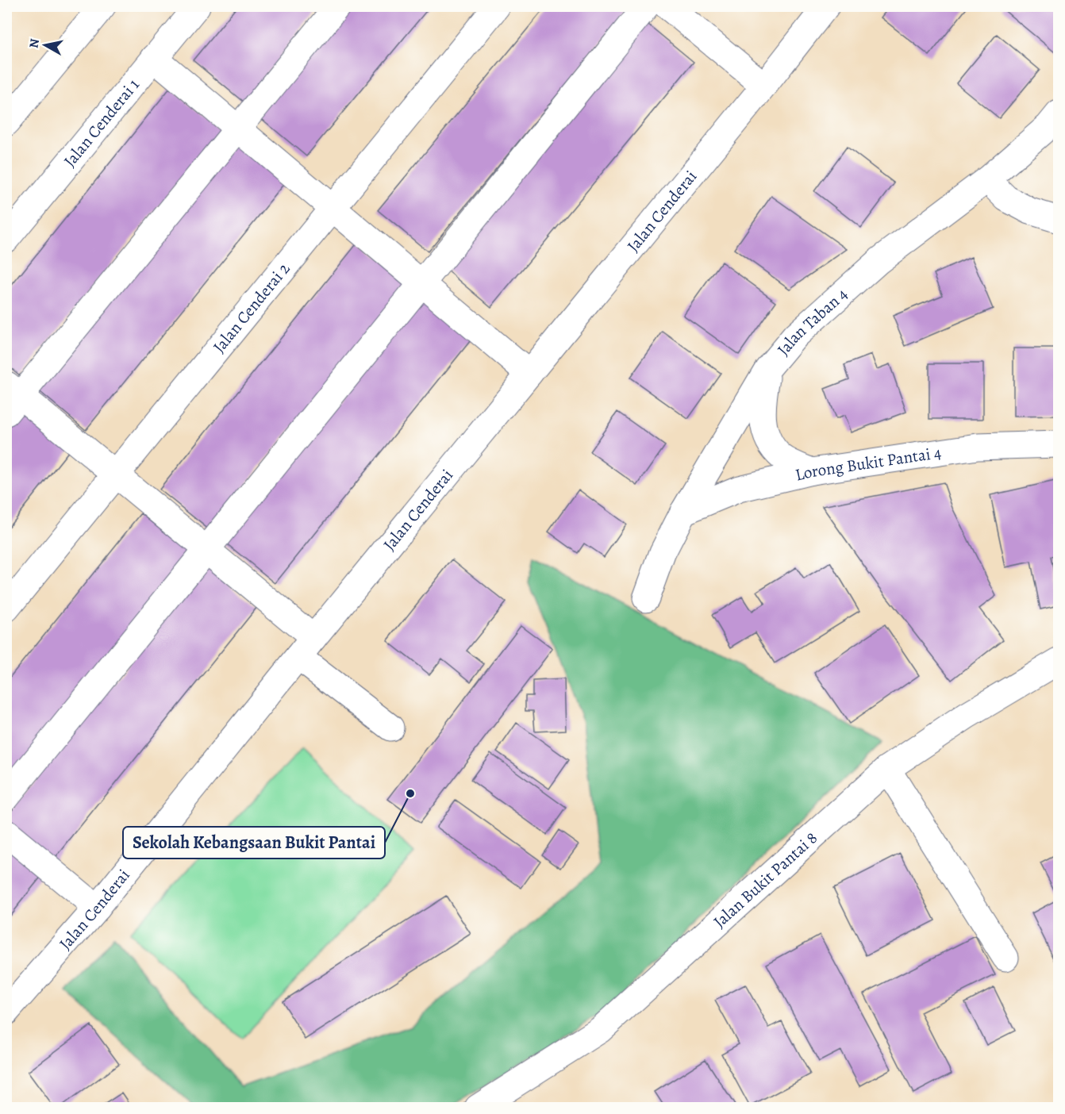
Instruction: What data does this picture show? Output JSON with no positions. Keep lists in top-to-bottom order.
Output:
{
  "streets": {
    "street": [
      "Jalan Cenderai 1",
      "Jalan Cenderai",
      "Jalan Cenderai 2",
      "Jalan Taban 4",
      "Lorong Bukit Pantai 4",
      "Jalan Bukit Pantai 8"
    ]
  },
  "crossings": [
    ["Jalan Taban 4", "Lorong Bukit Pantai 4"]
  ],
  "places": ["Sekolah Kebangsaan Bukit Pantai"],
  "north": "left"
}
